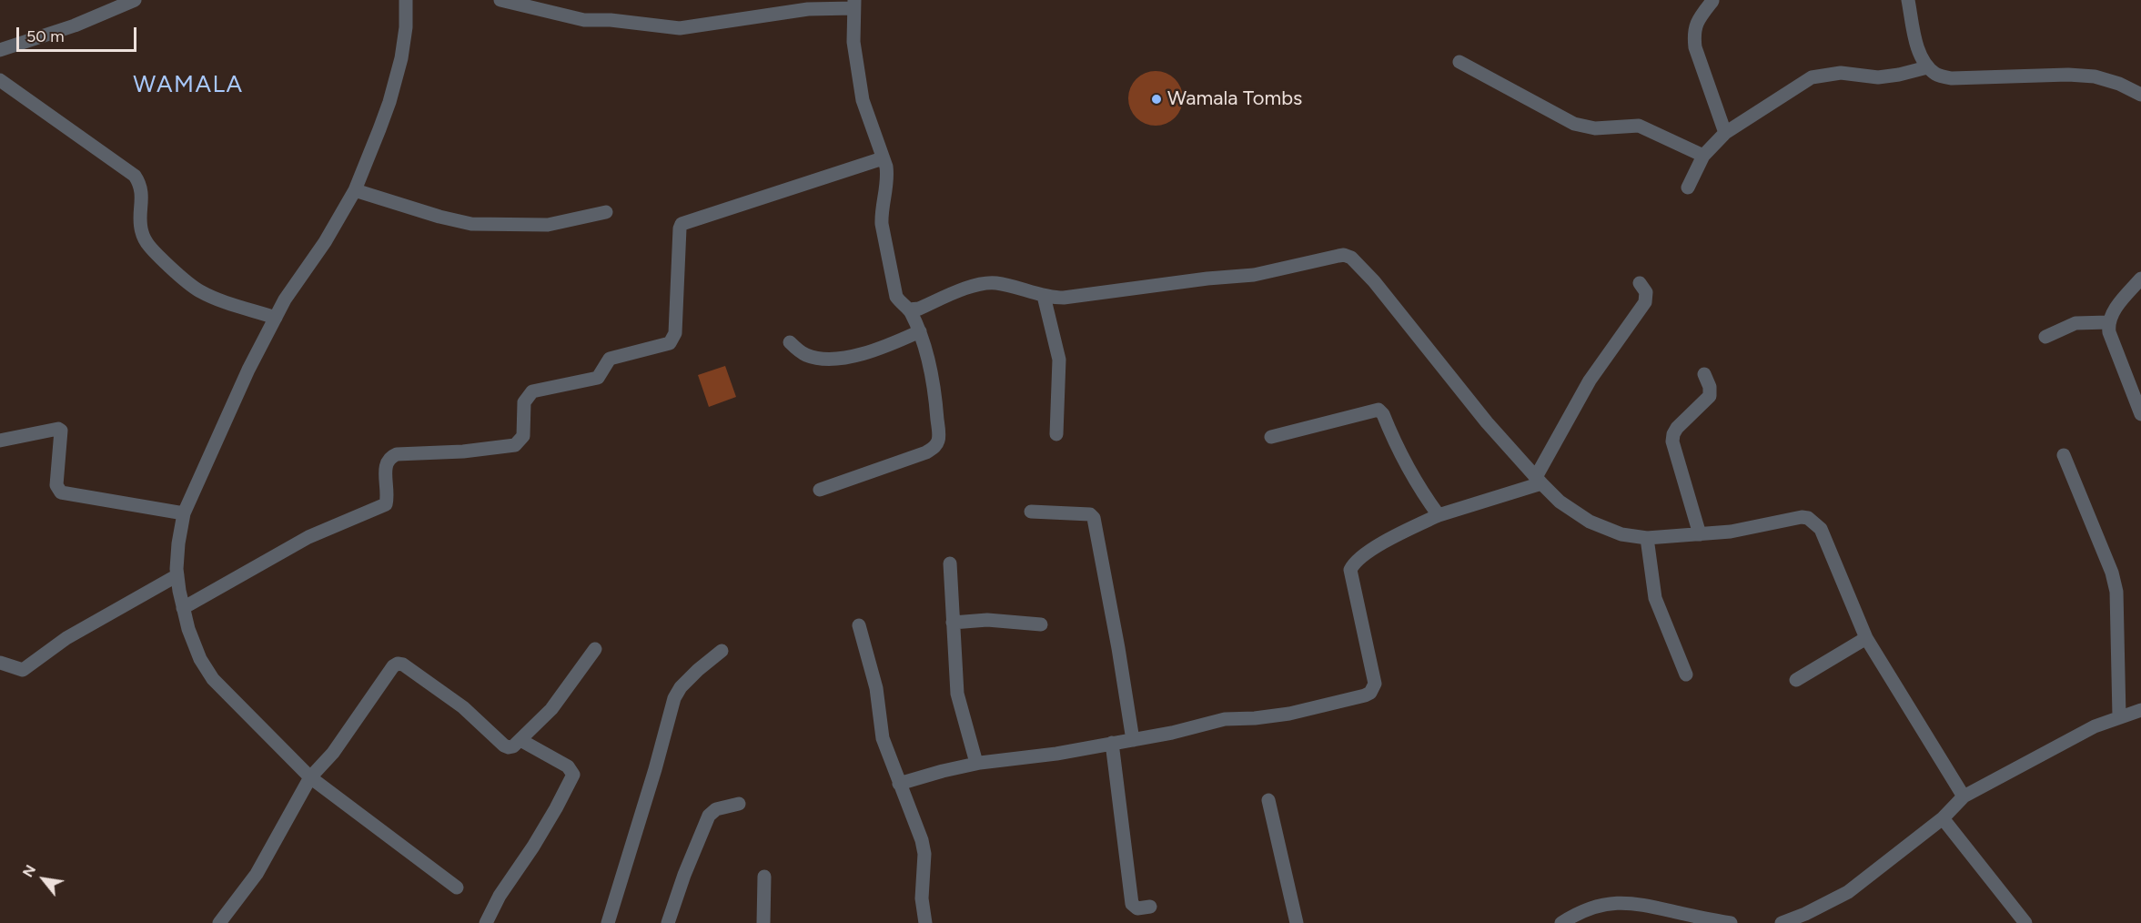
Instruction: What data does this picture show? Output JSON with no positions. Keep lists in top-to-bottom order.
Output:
{
  "districts": ["WAMALA"],
  "places": ["Wamala Tombs"],
  "scale_bar": "50 m",
  "north": "top left"
}
